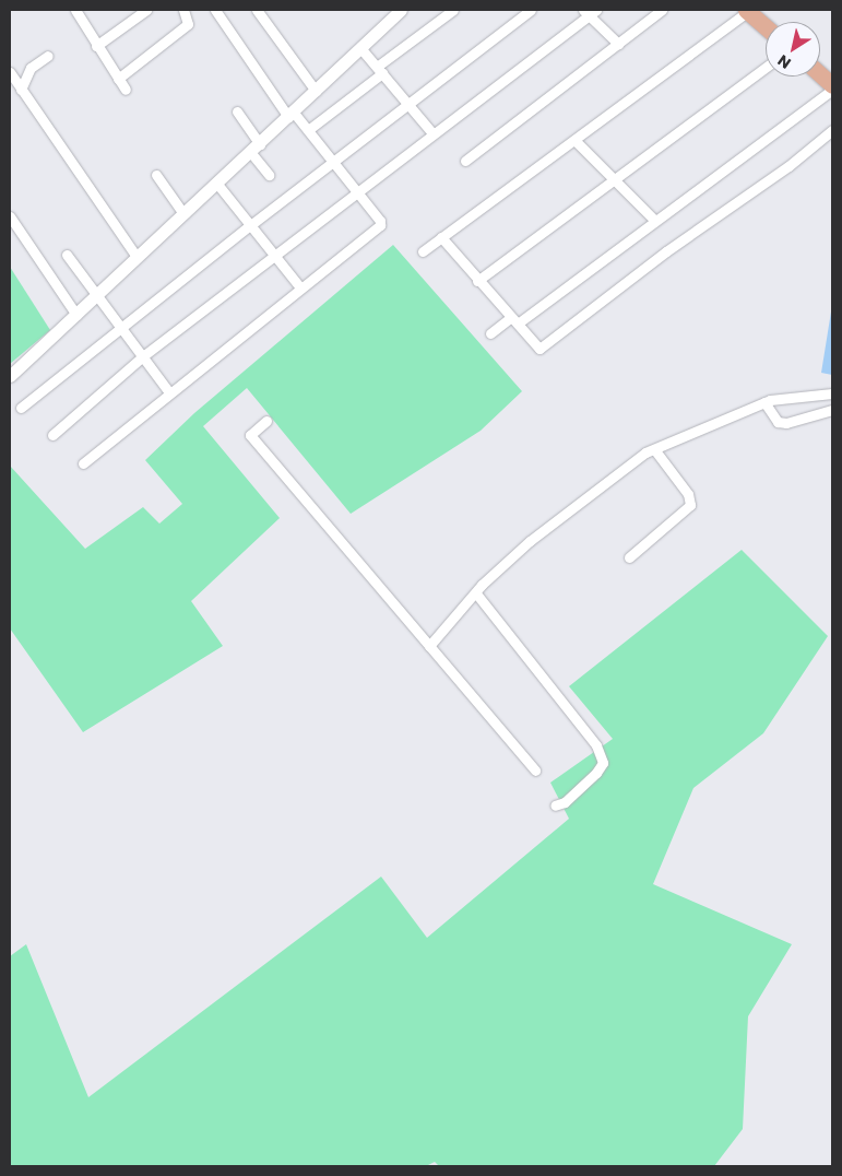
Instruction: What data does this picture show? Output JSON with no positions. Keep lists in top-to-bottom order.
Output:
{
  "north": "bottom left"
}
